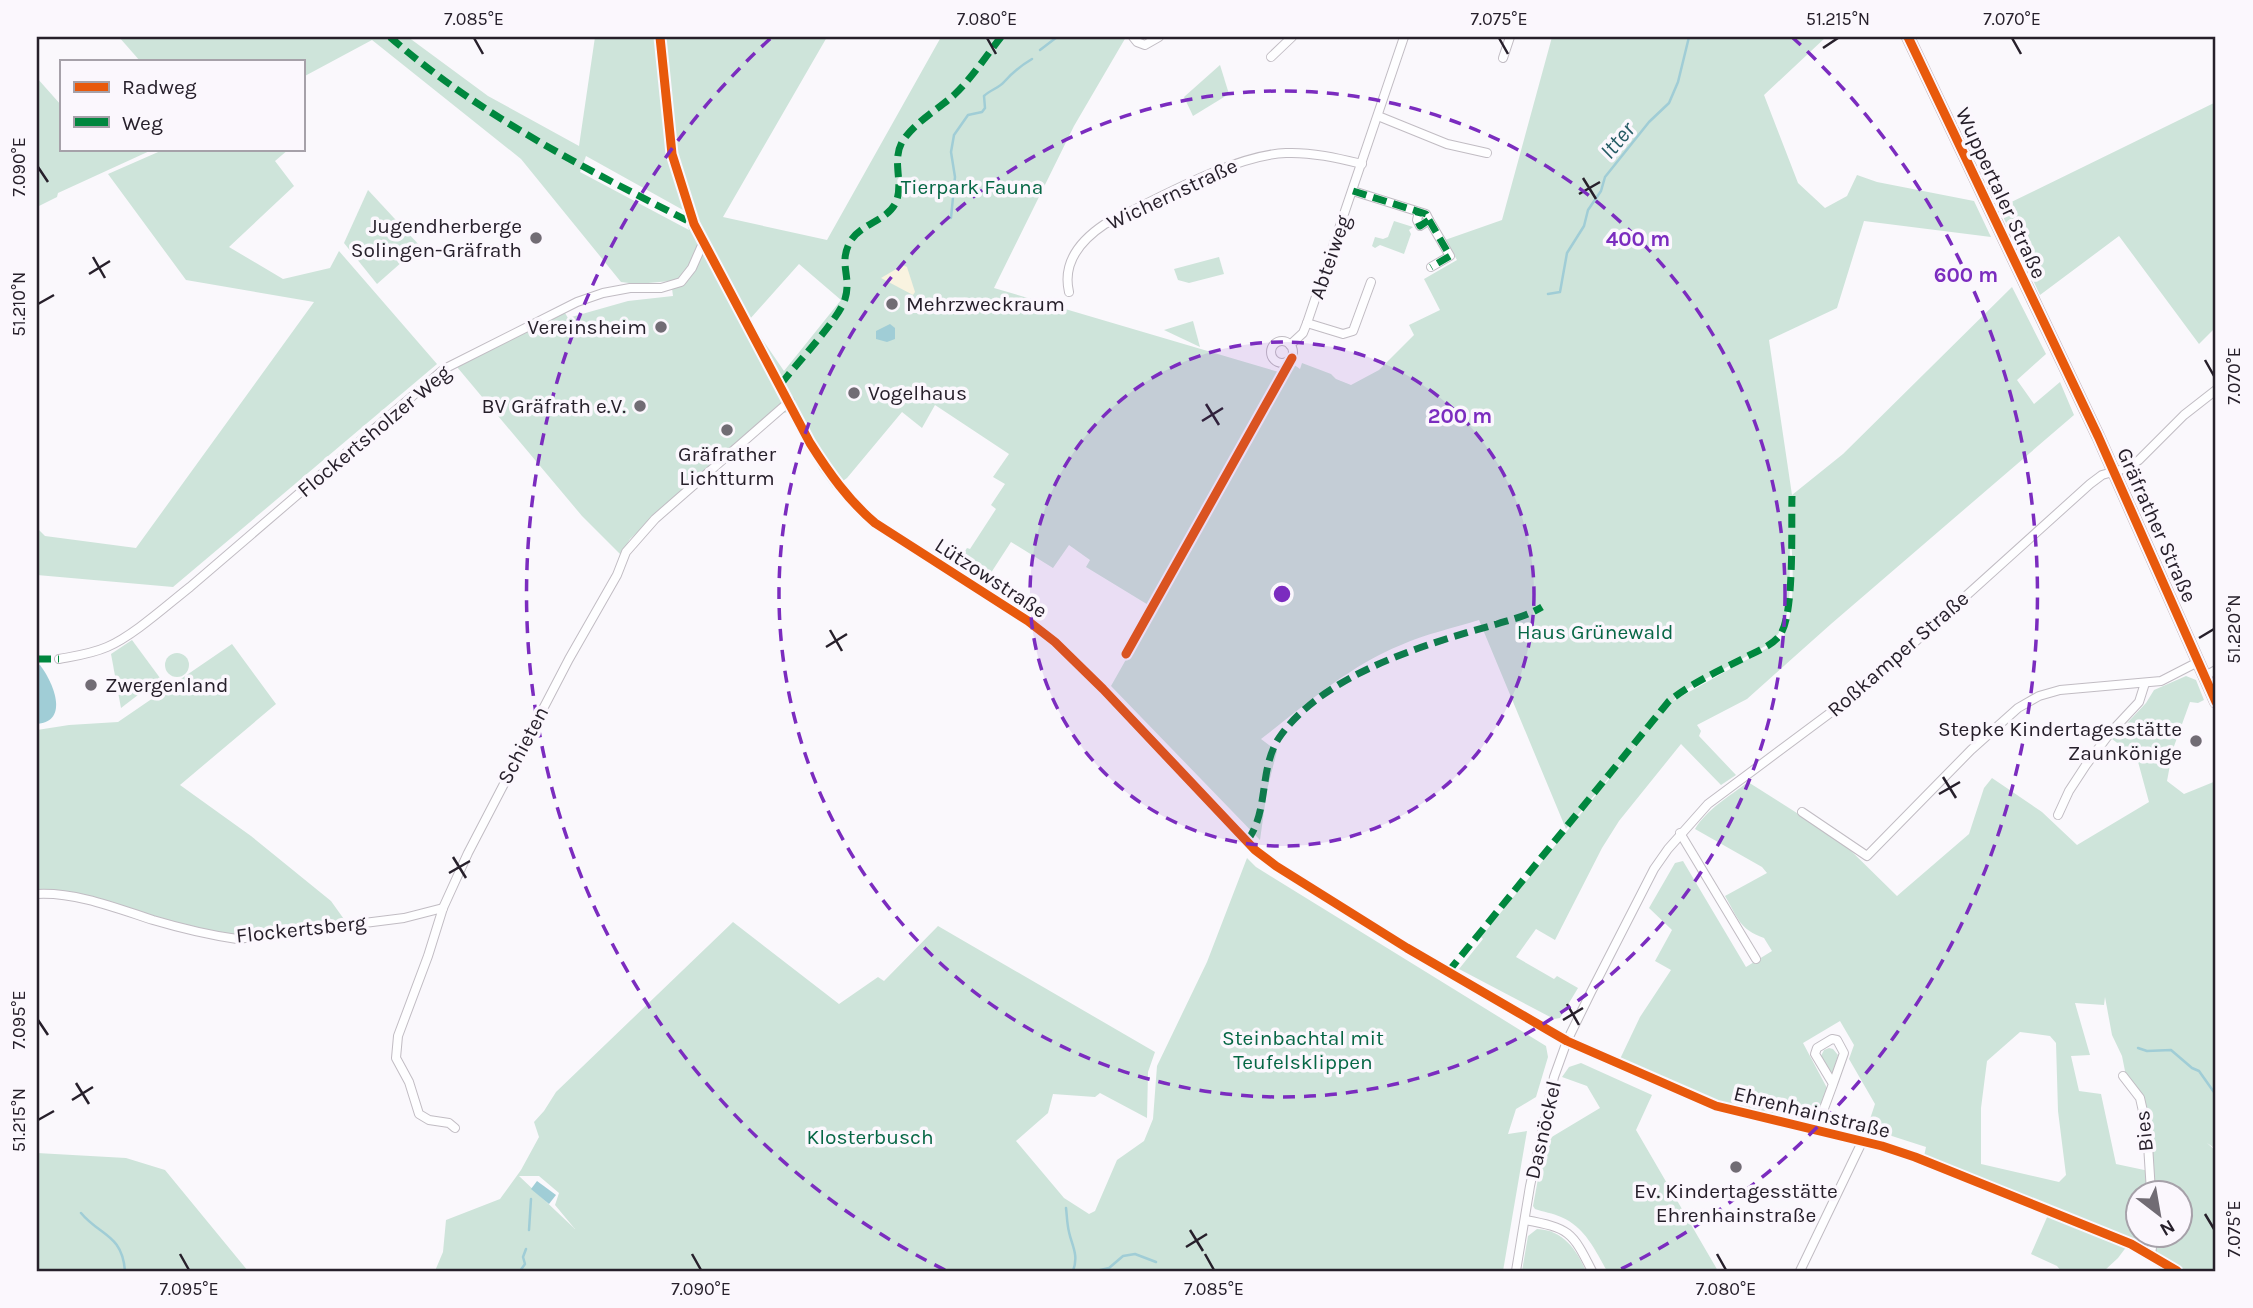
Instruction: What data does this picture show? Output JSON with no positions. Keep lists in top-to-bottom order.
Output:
{
  "streets": {
    "main road": ["Wuppertaler Straße", "Gräfrather Straße"],
    "street": [
      "Wichernstraße",
      "Abteiweg",
      "Flockertsholzer Weg",
      "Lützowstraße",
      "Roßkamper Straße",
      "Schieten",
      "Flockertsberg",
      "Ehrenhainstraße",
      "Dasnöckel",
      "Bies"
    ]
  },
  "crossings": [
    ["Wuppertaler Straße", "Gräfrather Straße"],
    ["Wichernstraße", "Abteiweg"],
    ["Flockertsholzer Weg", "Lützowstraße"],
    ["Gräfrather Straße", "Roßkamper Straße"],
    ["Lützowstraße", "Schieten"],
    ["Lützowstraße", "Ehrenhainstraße"],
    ["Roßkamper Straße", "Ehrenhainstraße"],
    ["Roßkamper Straße", "Dasnöckel"],
    ["Schieten", "Flockertsberg"],
    ["Ehrenhainstraße", "Dasnöckel"]
  ],
  "water": ["Itter"],
  "parks": [
    "Tierpark Fauna",
    "Haus Grünewald",
    "Steinbachtal mit Teufelsklippen",
    "Klosterbusch"
  ],
  "places": [
    "Jugendherberge Solingen-Gräfrath",
    "Mehrzweckraum",
    "Vereinsheim",
    "Vogelhaus",
    "BV Gräfrath e.V.",
    "Gräfrather Lichtturm",
    "Zwergenland",
    "Stepke Kindertagesstätte Zaunkönige",
    "Ev. Kindertagesstätte Ehrenhainstraße"
  ],
  "legend": ["Radweg", "Weg"],
  "north": "bottom right",
  "coordinates": [
    "7.085°E",
    "7.080°E",
    "7.075°E",
    "51.215°N",
    "7.070°E",
    "7.090°E",
    "51.210°N",
    "51.220°N",
    "7.095°E"
  ],
  "rings": ["400 m", "600 m", "200 m"]
}
